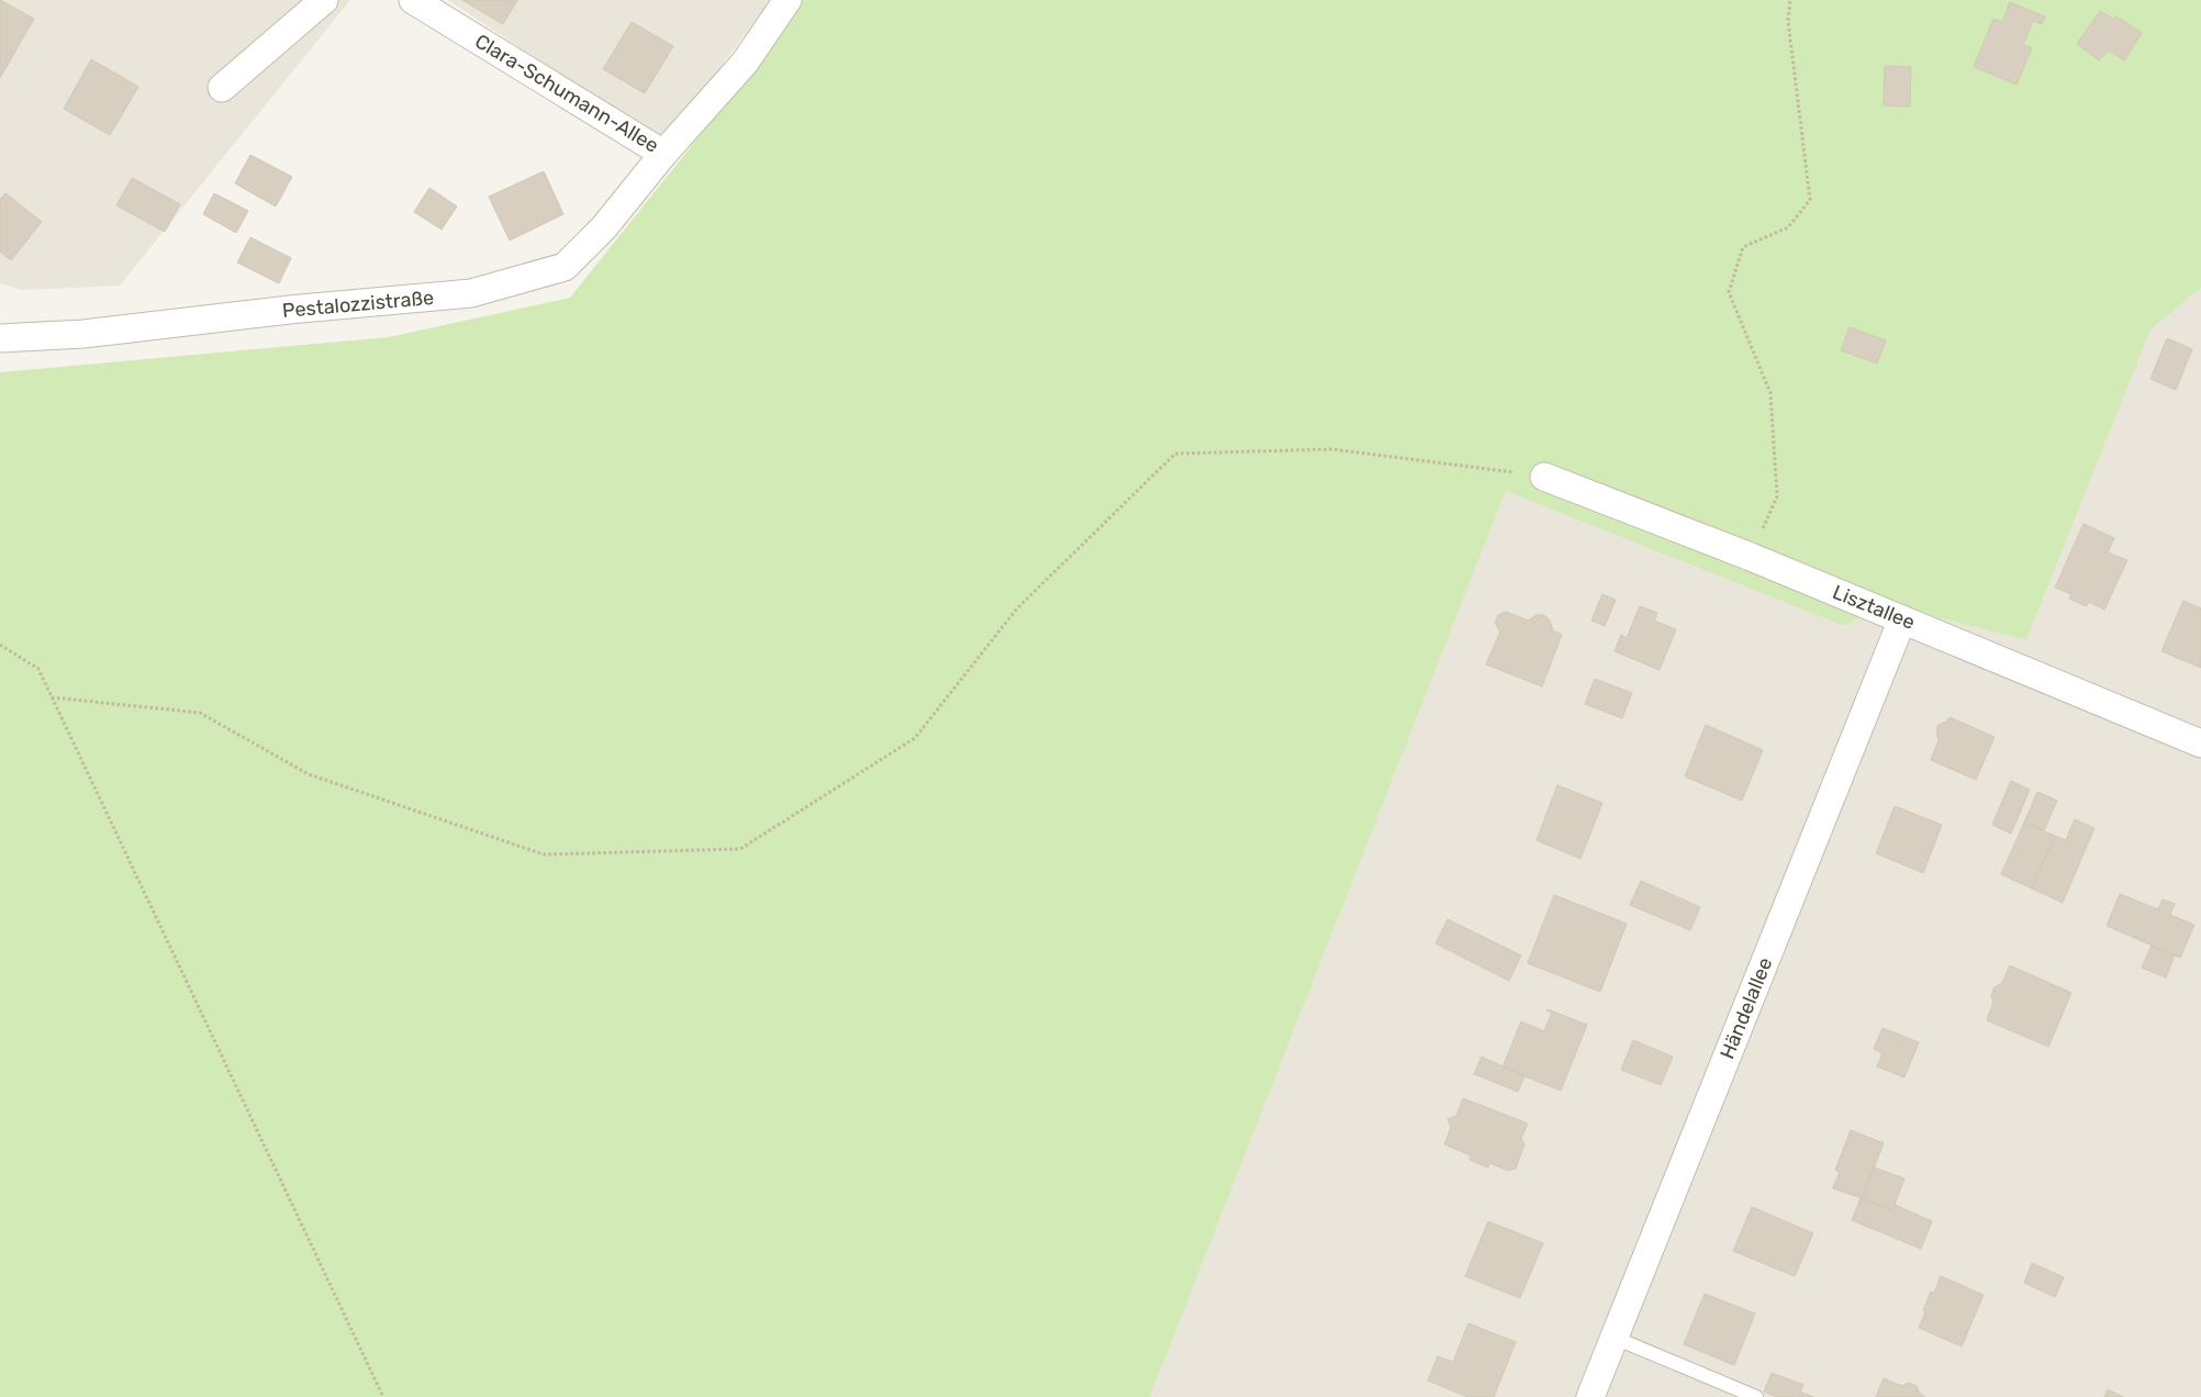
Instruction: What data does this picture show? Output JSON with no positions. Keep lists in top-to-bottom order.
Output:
{
  "streets": {
    "street": [
      "Clara-Schumann-Allee",
      "Pestalozzistraße",
      "Lisztallee",
      "Händelallee"
    ]
  },
  "crossings": [
    ["Clara-Schumann-Allee", "Pestalozzistraße"],
    ["Lisztallee", "Händelallee"]
  ]
}
